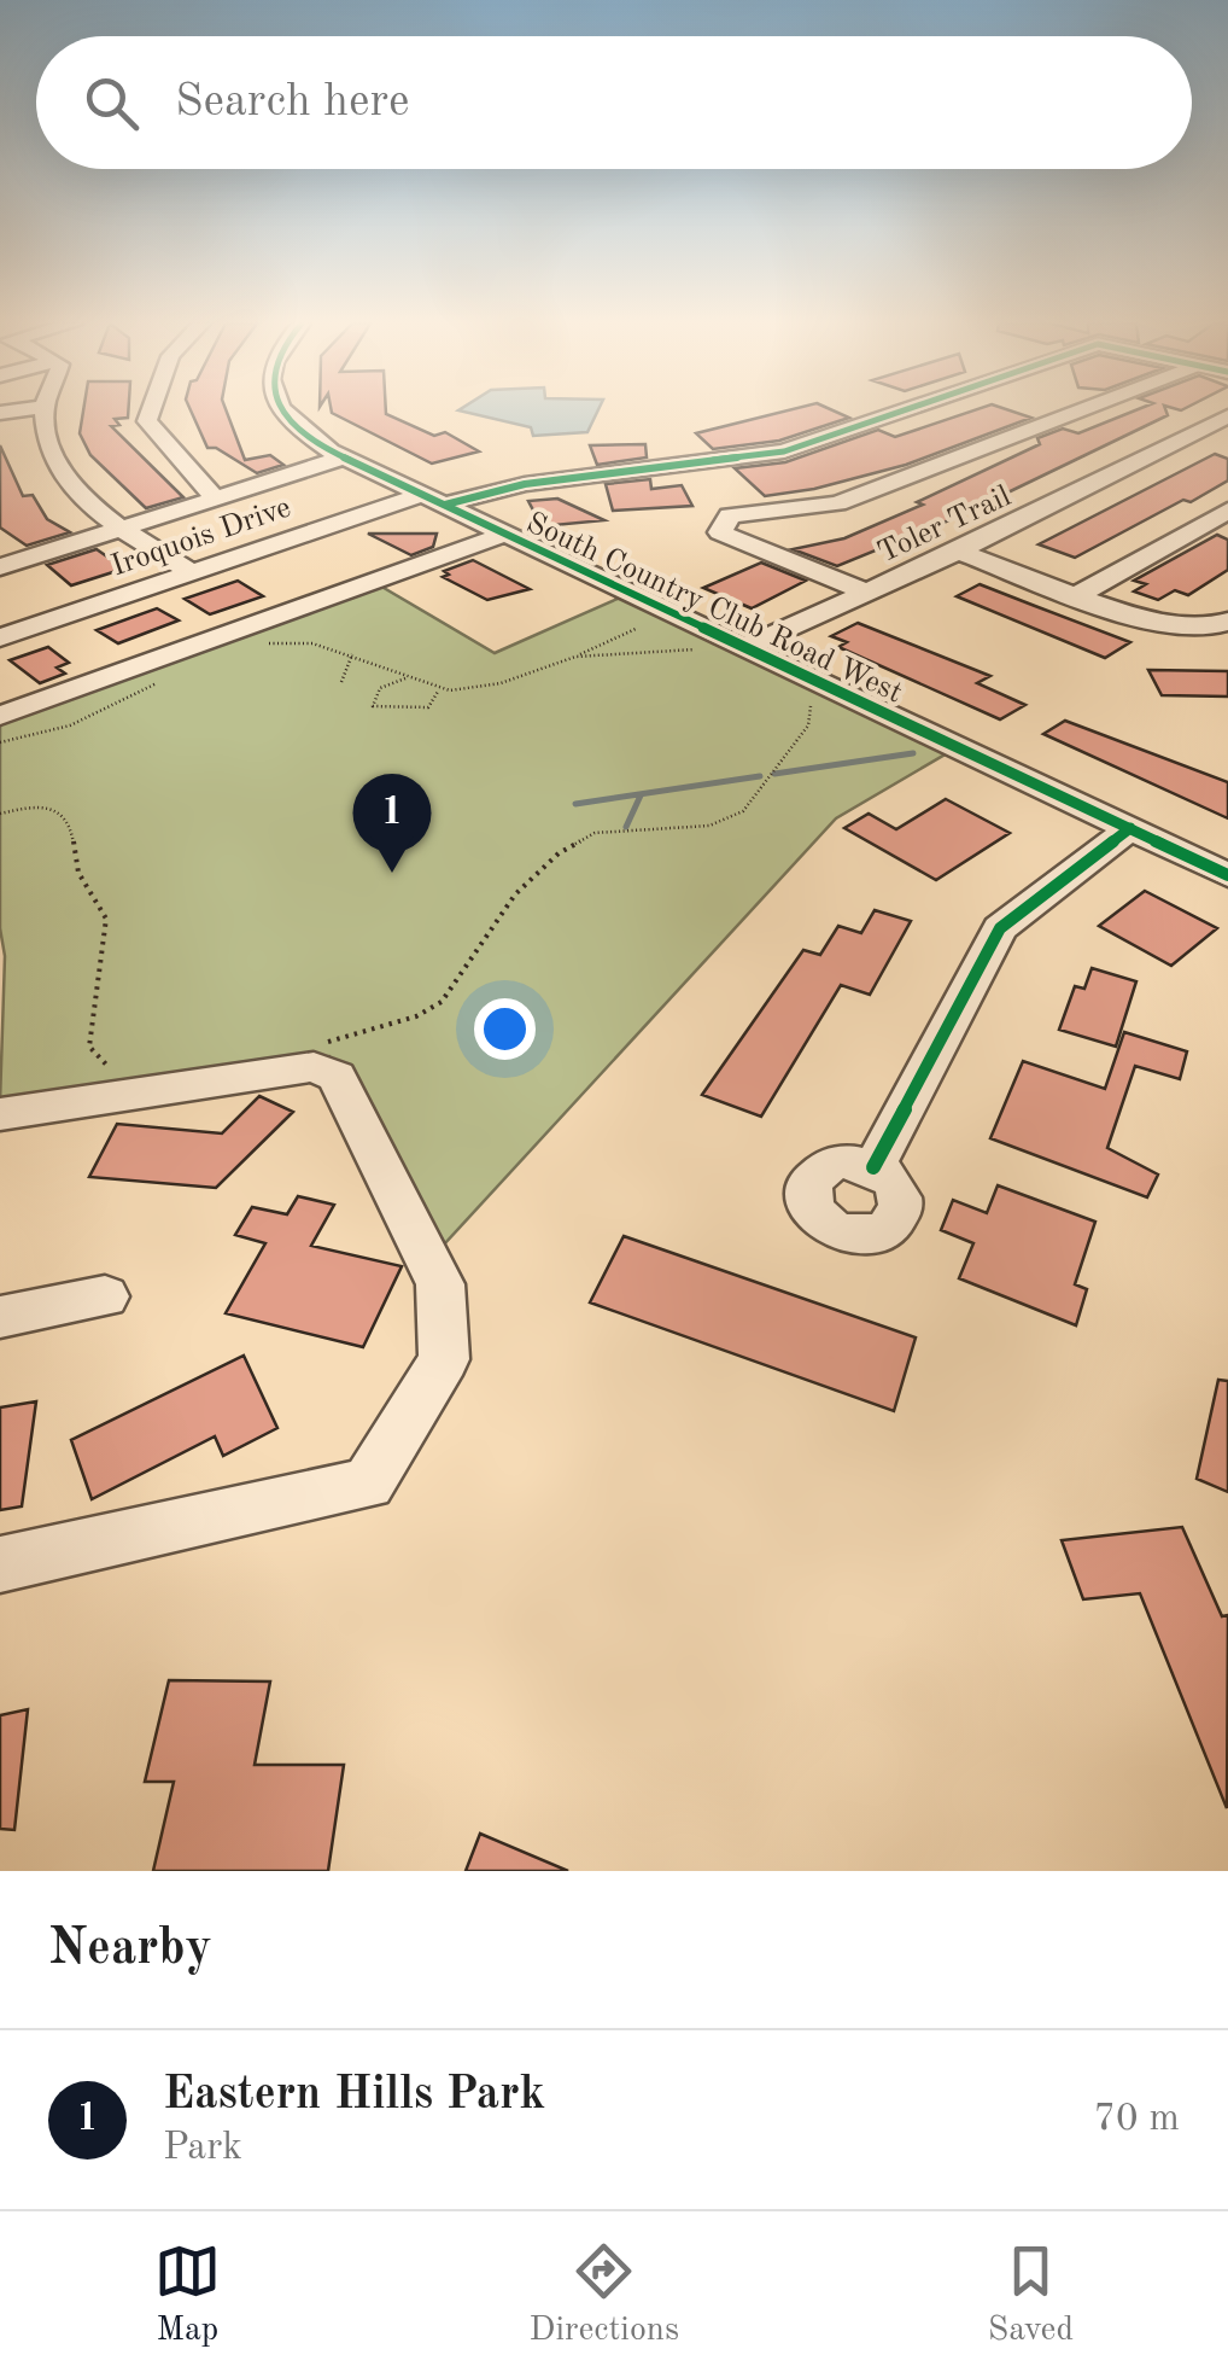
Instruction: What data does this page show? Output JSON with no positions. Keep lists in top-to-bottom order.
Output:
{
  "streets": {
    "street": ["Toler Trail", "Iroquois Drive", "South Country Club Road West"]
  },
  "crossings": [
    ["Toler Trail", "South Country Club Road West"],
    ["Iroquois Drive", "South Country Club Road West"]
  ],
  "page": {
    "search": "Search here",
    "pins": "1",
    "heading": "Nearby",
    "list": [
      {
        "mark": "1",
        "name": "Eastern Hills Park",
        "note": "Park",
        "value": "70 m"
      }
    ],
    "nav": ["Map", "Directions", "Saved"]
  }
}
